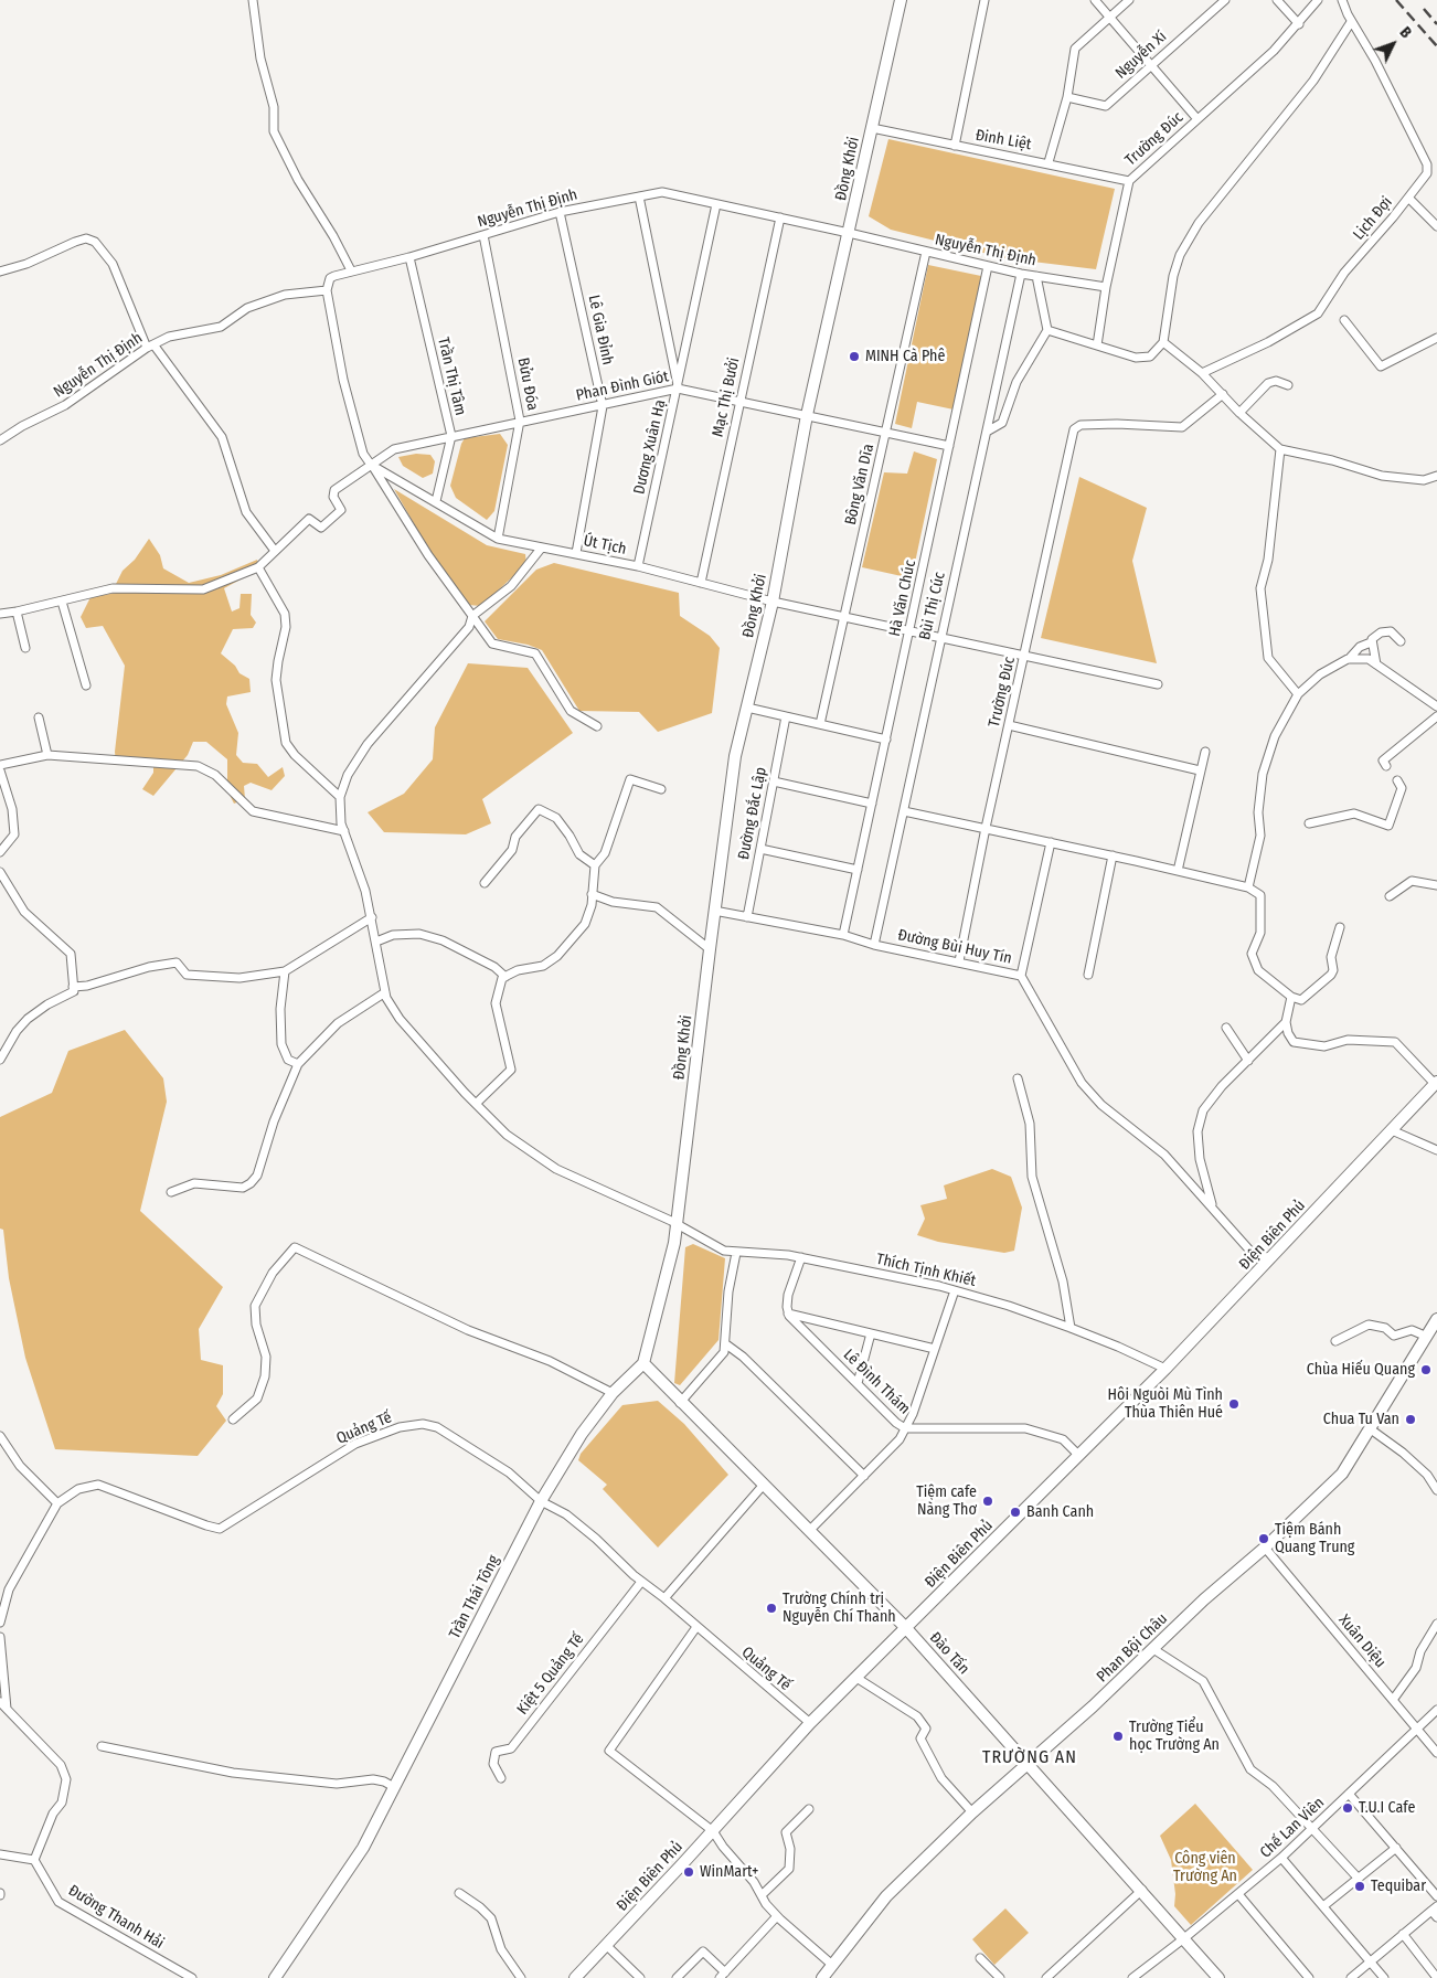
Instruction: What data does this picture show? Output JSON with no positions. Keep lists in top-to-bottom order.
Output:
{
  "streets": {
    "street": [
      "Nguyễn Xí",
      "Trường Đúc",
      "Đinh Liệt",
      "Đồng Khởi",
      "Nguyễn Thị Định",
      "Lịch Đợi",
      "Lê Gia Đỉnh",
      "Trần Thị Tâm",
      "Bửu Đóa",
      "Phan Đình Giót",
      "Mạc Thị Bưởi",
      "Dương Xuân Hạ",
      "Bông Văn Dĩa",
      "Út Tịch",
      "Hà Văn Chúc",
      "Bùi Thị Cúc",
      "Đường Đắc Lập",
      "Đường Bùi Huy Tín",
      "Điện Biên Phủ",
      "Thích Tịnh Khiết",
      "Lê Đình Thám",
      "Quảng Tế",
      "Trần Thái Tông",
      "Xuân Diệu",
      "Phan Bội Châu",
      "Đào Tấn",
      "Kiệt 5 Quảng Tế",
      "Chế Lan Viên",
      "Đường Thanh Hải"
    ]
  },
  "crossings": [
    ["Trường Đúc", "Đinh Liệt"],
    ["Trường Đúc", "Nguyễn Thị Định"],
    ["Trường Đúc", "Út Tịch"],
    ["Trường Đúc", "Đường Bùi Huy Tín"],
    ["Đinh Liệt", "Đồng Khởi"],
    ["Đồng Khởi", "Nguyễn Thị Định"],
    ["Đồng Khởi", "Phan Đình Giót"],
    ["Đồng Khởi", "Út Tịch"],
    ["Đồng Khởi", "Đường Bùi Huy Tín"],
    ["Đồng Khởi", "Thích Tịnh Khiết"],
    ["Nguyễn Thị Định", "Lê Gia Đỉnh"],
    ["Nguyễn Thị Định", "Trần Thị Tâm"],
    ["Nguyễn Thị Định", "Bửu Đóa"],
    ["Nguyễn Thị Định", "Mạc Thị Bưởi"],
    ["Nguyễn Thị Định", "Dương Xuân Hạ"],
    ["Nguyễn Thị Định", "Bông Văn Dĩa"],
    ["Nguyễn Thị Định", "Hà Văn Chúc"],
    ["Nguyễn Thị Định", "Bùi Thị Cúc"],
    ["Lê Gia Đỉnh", "Phan Đình Giót"],
    ["Lê Gia Đỉnh", "Út Tịch"],
    ["Trần Thị Tâm", "Phan Đình Giót"],
    ["Trần Thị Tâm", "Út Tịch"],
    ["Bửu Đóa", "Phan Đình Giót"],
    ["Bửu Đóa", "Út Tịch"],
    ["Phan Đình Giót", "Mạc Thị Bưởi"],
    ["Phan Đình Giót", "Dương Xuân Hạ"],
    ["Phan Đình Giót", "Bông Văn Dĩa"],
    ["Phan Đình Giót", "Út Tịch"],
    ["Phan Đình Giót", "Hà Văn Chúc"],
    ["Mạc Thị Bưởi", "Út Tịch"],
    ["Dương Xuân Hạ", "Út Tịch"],
    ["Bông Văn Dĩa", "Út Tịch"],
    ["Út Tịch", "Hà Văn Chúc"],
    ["Út Tịch", "Bùi Thị Cúc"],
    ["Hà Văn Chúc", "Đường Bùi Huy Tín"],
    ["Bùi Thị Cúc", "Đường Bùi Huy Tín"],
    ["Đường Đắc Lập", "Đường Bùi Huy Tín"],
    ["Đường Bùi Huy Tín", "Điện Biên Phủ"],
    ["Điện Biên Phủ", "Thích Tịnh Khiết"],
    ["Điện Biên Phủ", "Lê Đình Thám"],
    ["Điện Biên Phủ", "Quảng Tế"],
    ["Điện Biên Phủ", "Đào Tấn"],
    ["Quảng Tế", "Trần Thái Tông"],
    ["Quảng Tế", "Kiệt 5 Quảng Tế"],
    ["Trần Thái Tông", "Đào Tấn"],
    ["Xuân Diệu", "Phan Bội Châu"],
    ["Xuân Diệu", "Chế Lan Viên"],
    ["Phan Bội Châu", "Đào Tấn"],
    ["Đào Tấn", "Chế Lan Viên"]
  ],
  "districts": ["TRƯỜNG AN"],
  "parks": ["Công viên Trường An"],
  "places": [
    "MINH Cà Phê",
    "Chùa Hiếu Quang",
    "Hôi Nguòi Mù Tình Thùa Thiên Hué",
    "Chua Tu Van",
    "Tiệm cafe Nàng Thơ",
    "Banh Canh",
    "Tiệm Bánh Quang Trung",
    "Trường Chính trị Nguyễn Chí Thanh",
    "Trường Tiểu học Trường An",
    "T.U.I Cafe",
    "WinMart+",
    "Tequibar"
  ],
  "north": "top right"
}
